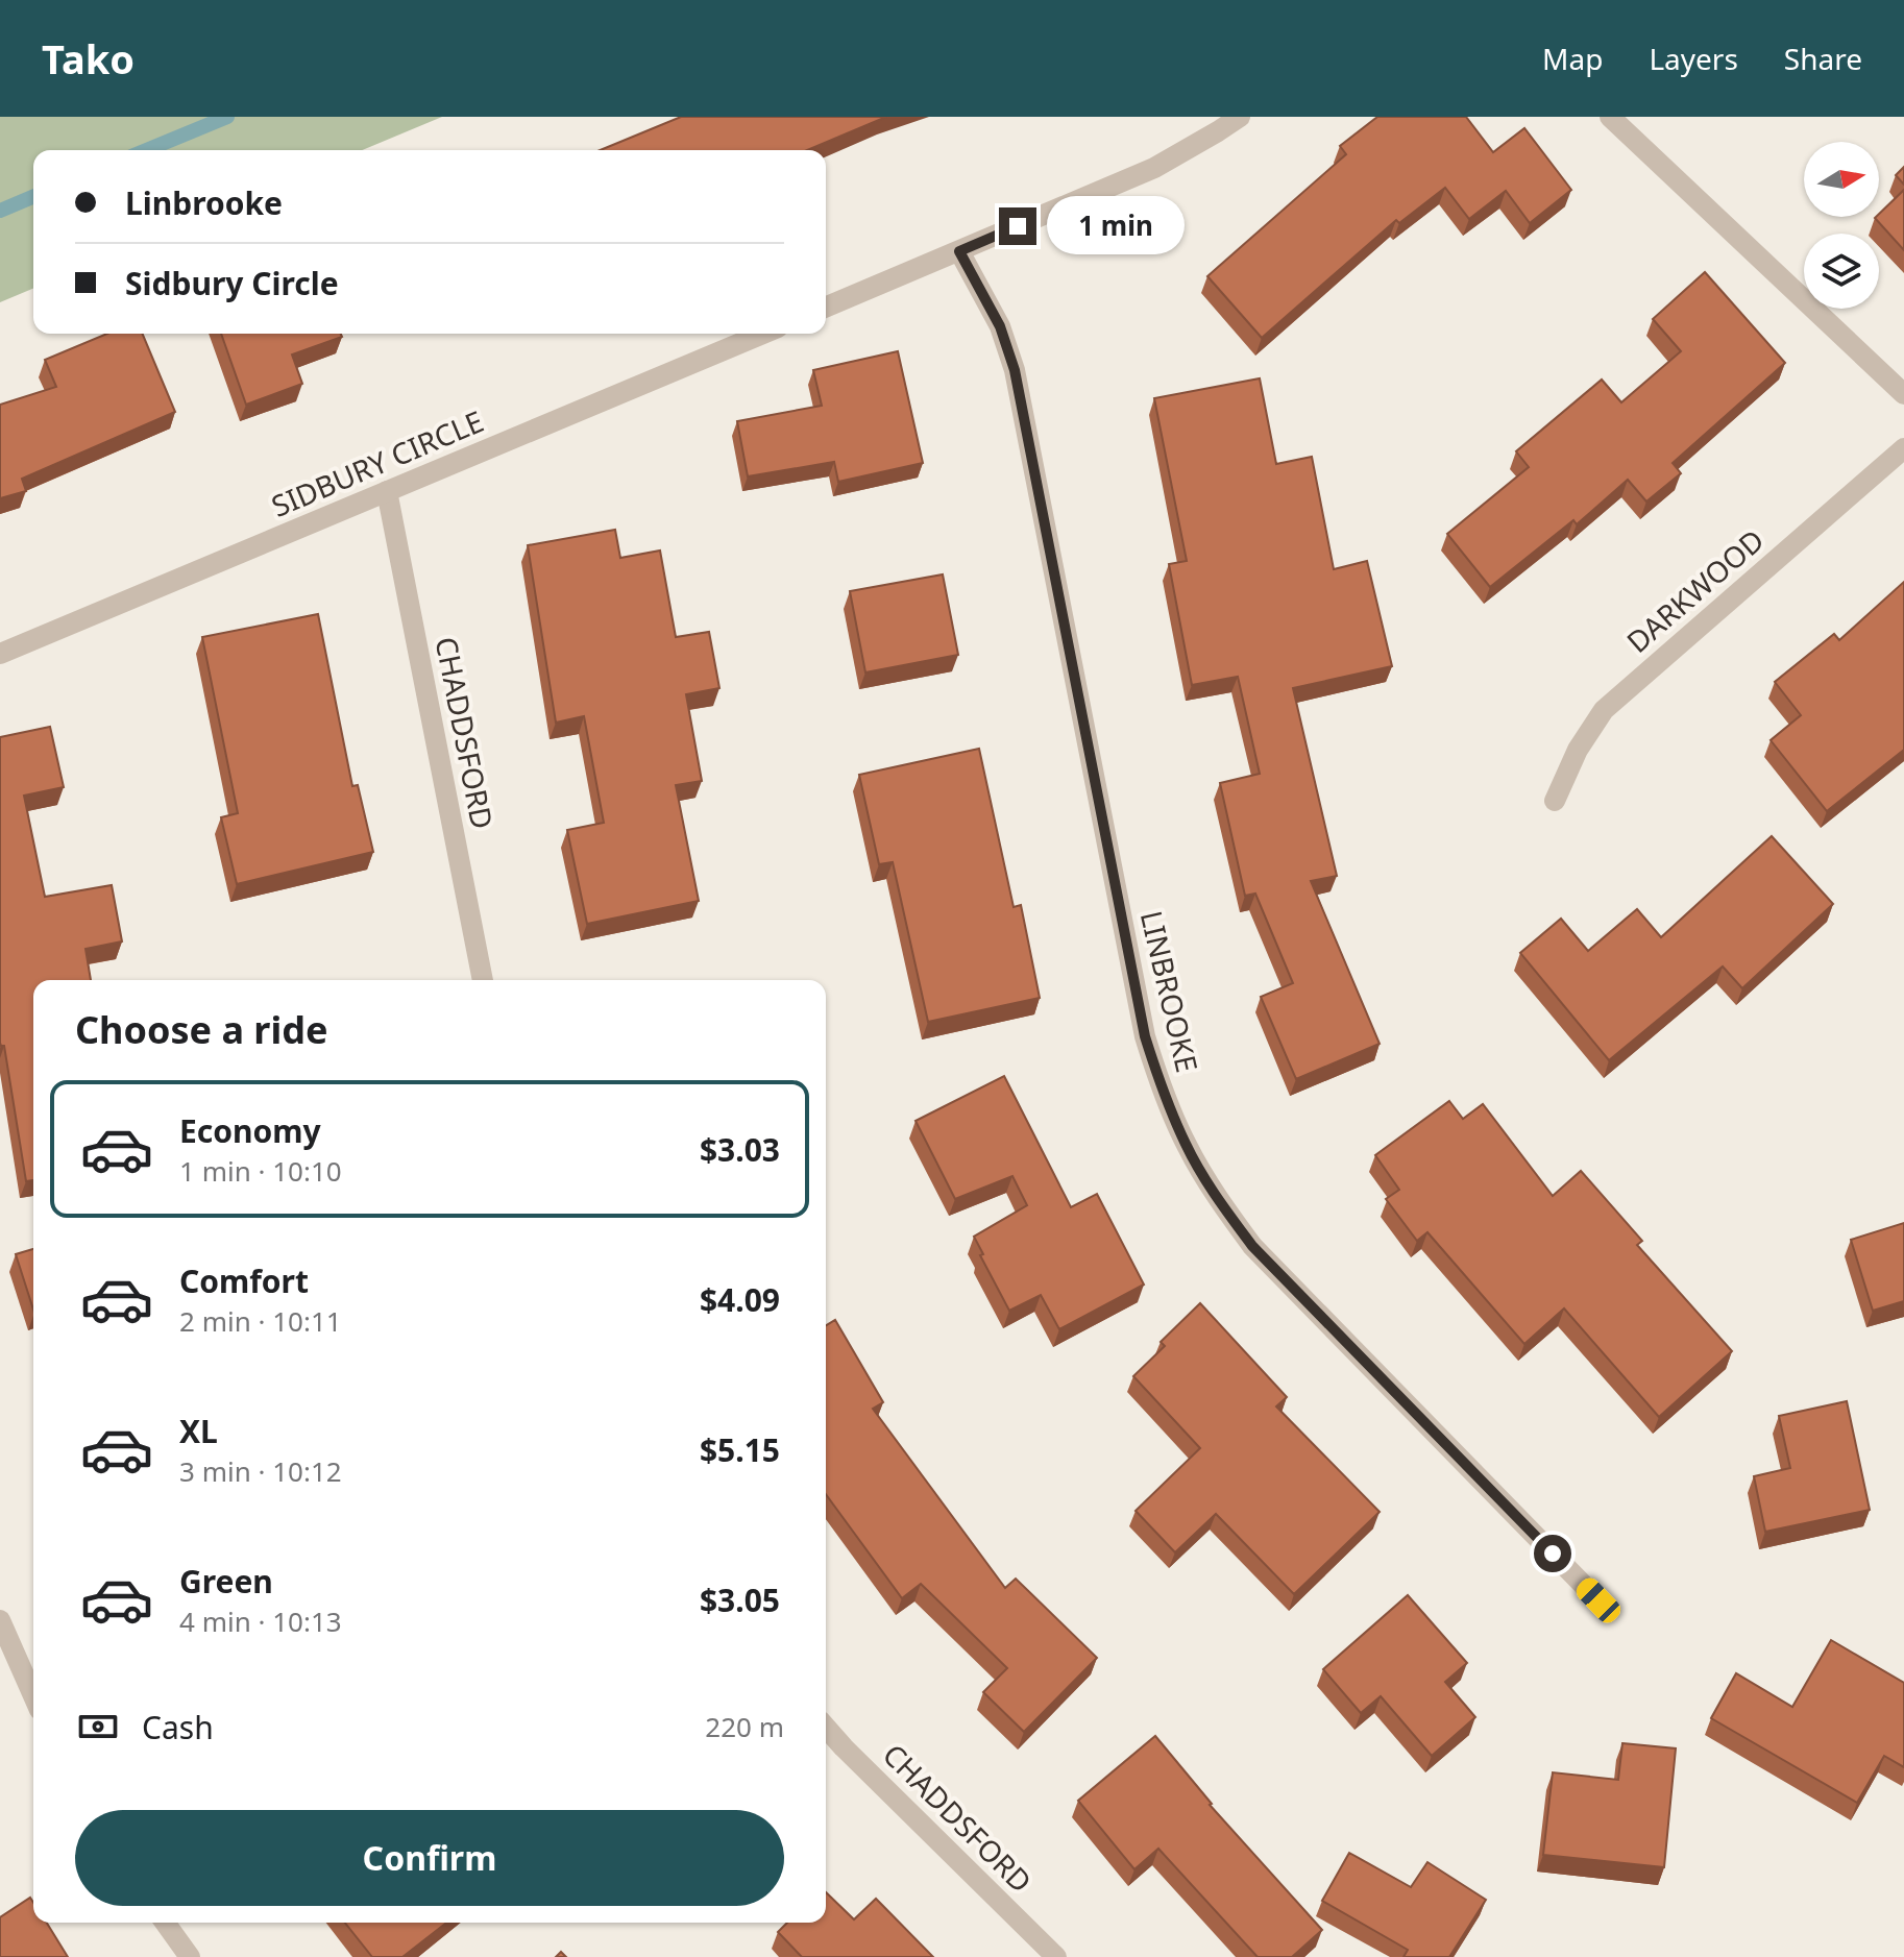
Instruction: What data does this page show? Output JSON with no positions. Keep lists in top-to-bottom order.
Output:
{
  "streets": {
    "street": [
      "SIDBURY CIRCLE",
      "DARKWOOD",
      "CHADDSFORD",
      "LINBROOKE"
    ]
  },
  "crossings": [
    ["SIDBURY CIRCLE", "CHADDSFORD"]
  ],
  "north": "right",
  "page": {
    "header": "Tako",
    "nav": ["Map", "Layers", "Share"],
    "banner": ["Linbrooke", "Sidbury Circle"],
    "bubble": "1 min",
    "heading": "Choose a ride",
    "list": [
      {
        "name": "Economy",
        "note": "1 min · 10:10",
        "value": "$3.03"
      },
      {
        "name": "Comfort",
        "note": "2 min · 10:11",
        "value": "$4.09"
      },
      {
        "name": "XL",
        "note": "3 min · 10:12",
        "value": "$5.15"
      },
      {
        "name": "Green",
        "note": "4 min · 10:13",
        "value": "$3.05"
      }
    ],
    "pay": ["Cash", "220 m"],
    "buttons": "Confirm"
  }
}
